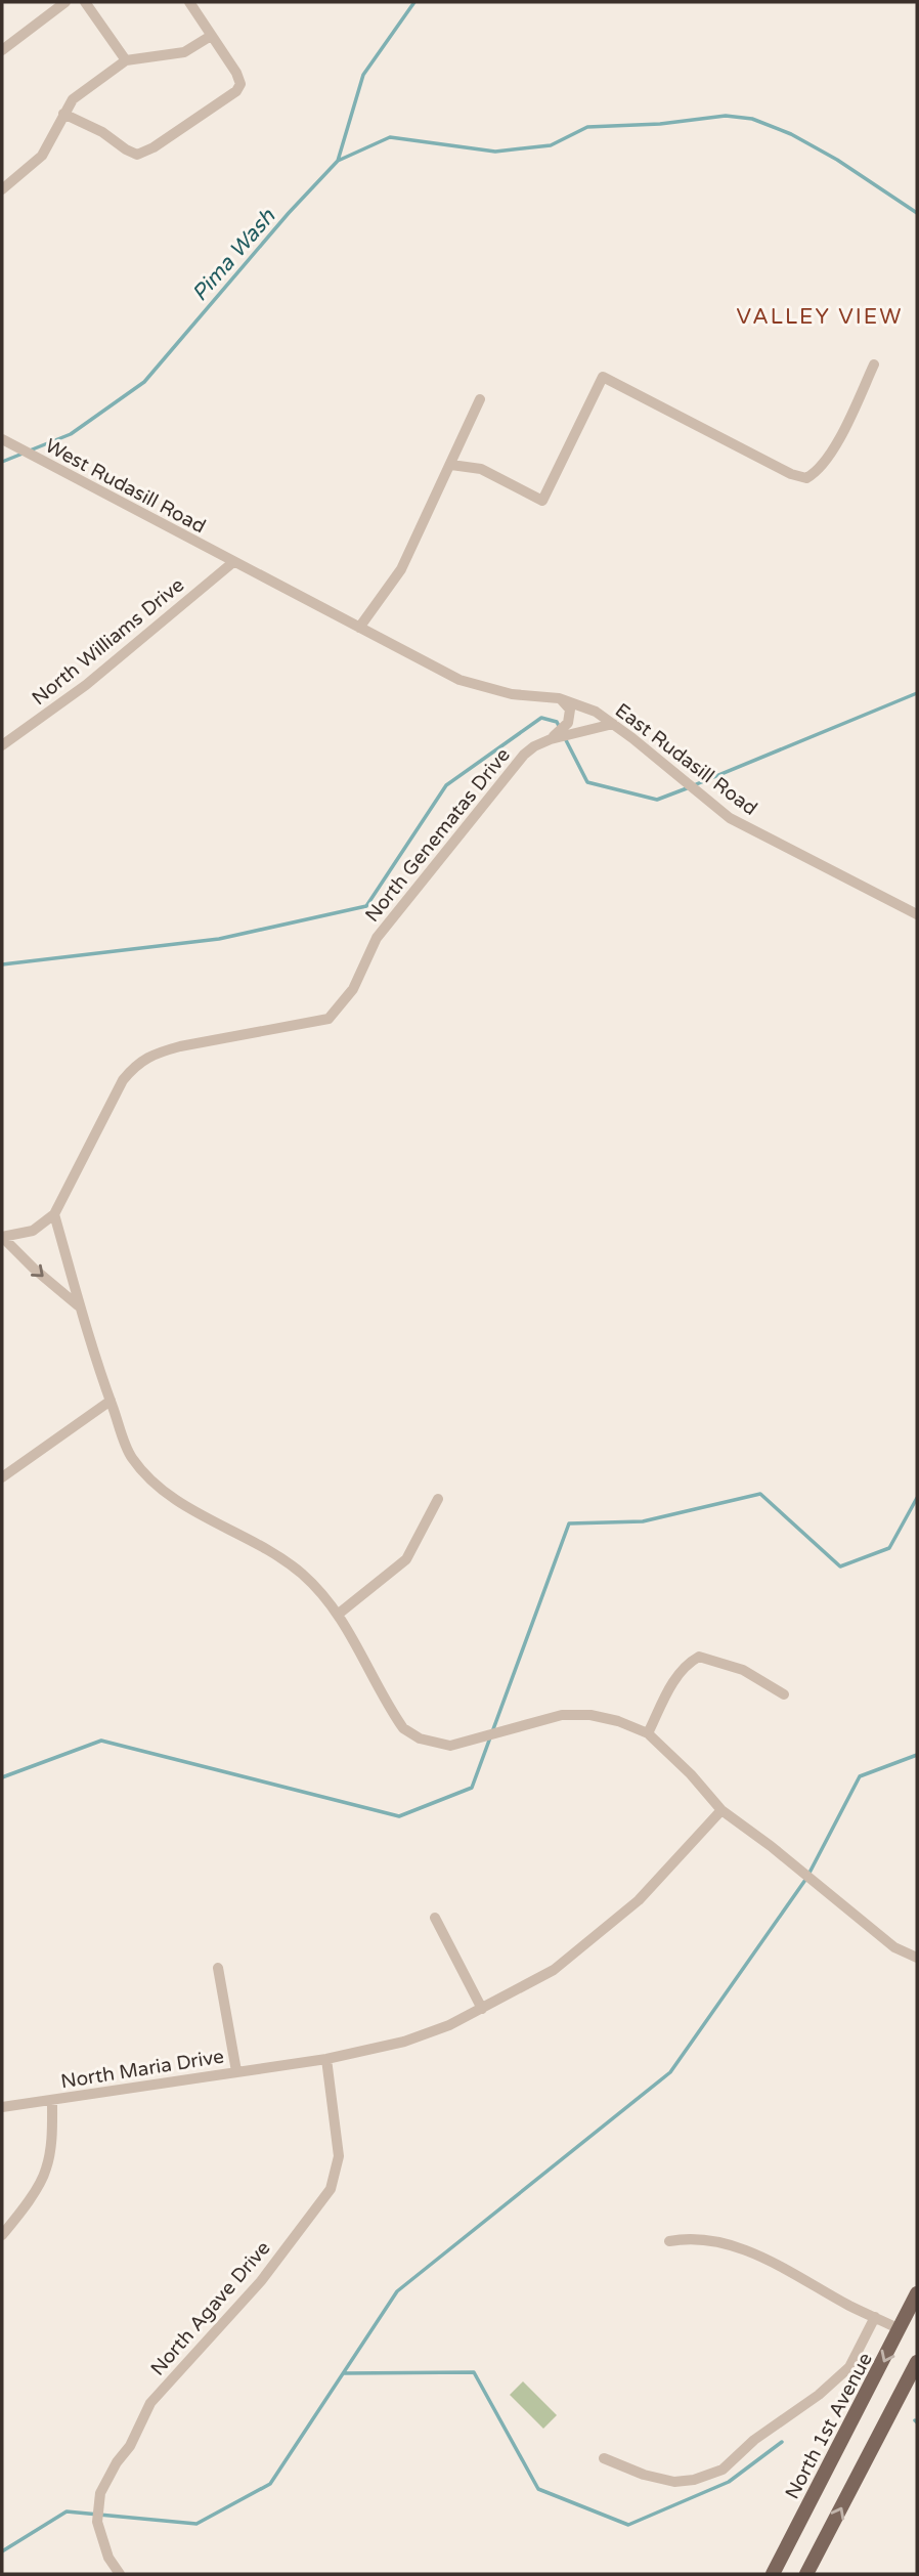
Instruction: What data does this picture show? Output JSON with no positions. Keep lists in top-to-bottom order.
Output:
{
  "streets": {
    "main road": ["North 1st Avenue"],
    "street": [
      "West Rudasill Road",
      "North Williams Drive",
      "East Rudasill Road",
      "North Genematas Drive",
      "North Maria Drive",
      "North Agave Drive"
    ]
  },
  "crossings": [
    ["West Rudasill Road", "North Williams Drive"],
    ["West Rudasill Road", "East Rudasill Road"],
    ["North Williams Drive", "East Rudasill Road"],
    ["East Rudasill Road", "North Genematas Drive"],
    ["North Maria Drive", "North Agave Drive"]
  ],
  "districts": ["VALLEY VIEW"],
  "water": ["Pima Wash"]
}
